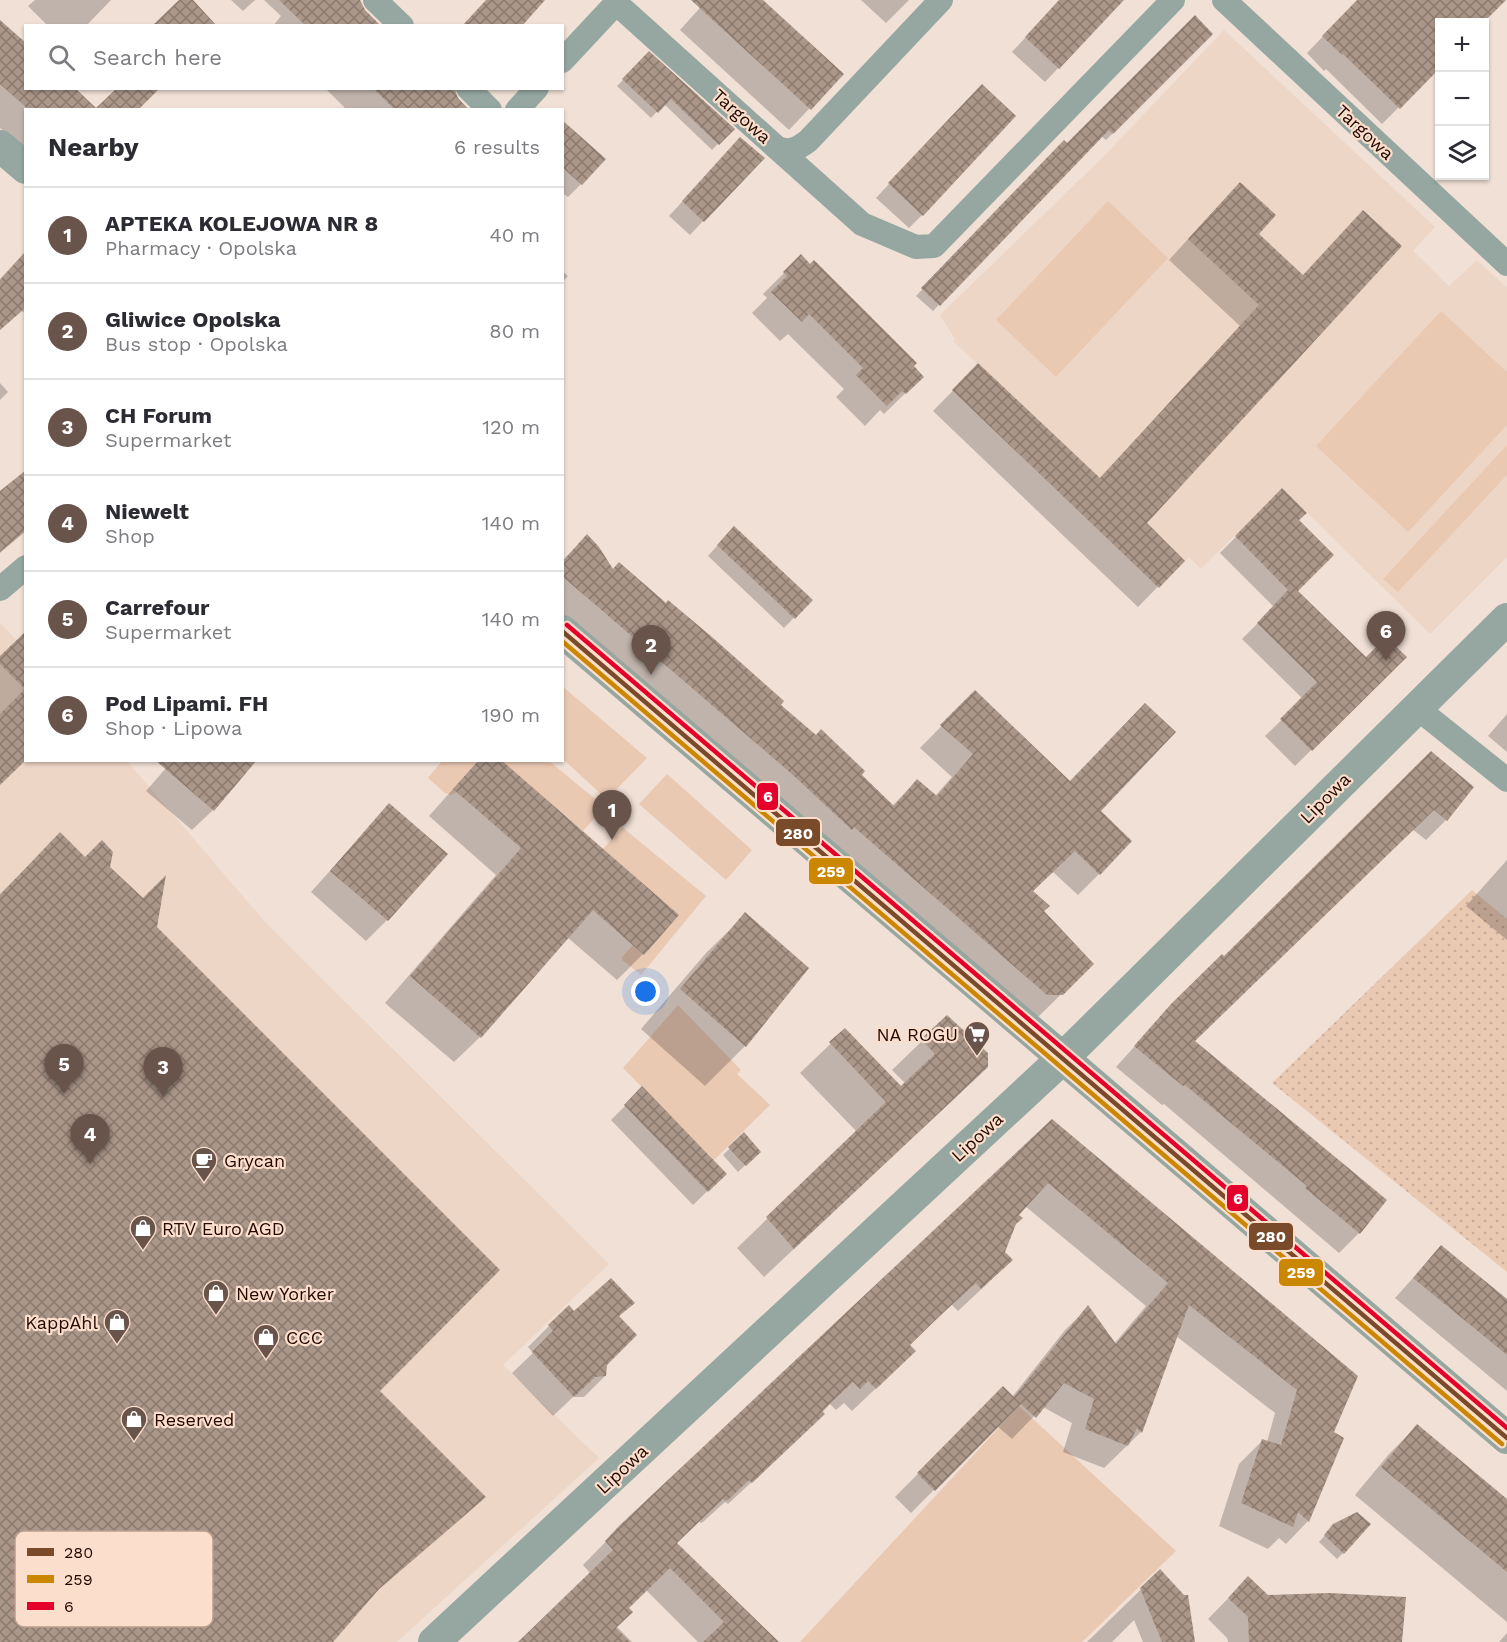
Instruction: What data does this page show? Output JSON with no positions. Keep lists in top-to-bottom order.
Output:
{
  "streets": {
    "street": ["Targowa", "Lipowa"]
  },
  "places": {
    "supermarket": ["NA ROGU"],
    "cafe": ["Grycan"],
    "shop": [
      "RTV Euro AGD",
      "New Yorker",
      "KappAhl",
      "CCC",
      "Reserved"
    ]
  },
  "lines": ["transit line 6", "transit line 280", "transit line 259"],
  "legend": ["280", "259", "6"],
  "page": {
    "map_buttons": ["+", "−"],
    "search": "Search here",
    "heading": ["Nearby", "6 results"],
    "list": [
      {
        "mark": "1",
        "name": "APTEKA KOLEJOWA NR 8",
        "note": "Pharmacy · Opolska",
        "value": "40 m"
      },
      {
        "mark": "2",
        "name": "Gliwice Opolska",
        "note": "Bus stop · Opolska",
        "value": "80 m"
      },
      {
        "mark": "3",
        "name": "CH Forum",
        "note": "Supermarket",
        "value": "120 m"
      },
      {
        "mark": "4",
        "name": "Niewelt",
        "note": "Shop",
        "value": "140 m"
      },
      {
        "mark": "5",
        "name": "Carrefour",
        "note": "Supermarket",
        "value": "140 m"
      },
      {
        "mark": "6",
        "name": "Pod Lipami. FH",
        "note": "Shop · Lipowa",
        "value": "190 m"
      }
    ],
    "pins": [
      "6",
      "2",
      "1",
      "5",
      "3",
      "4"
    ]
  }
}
